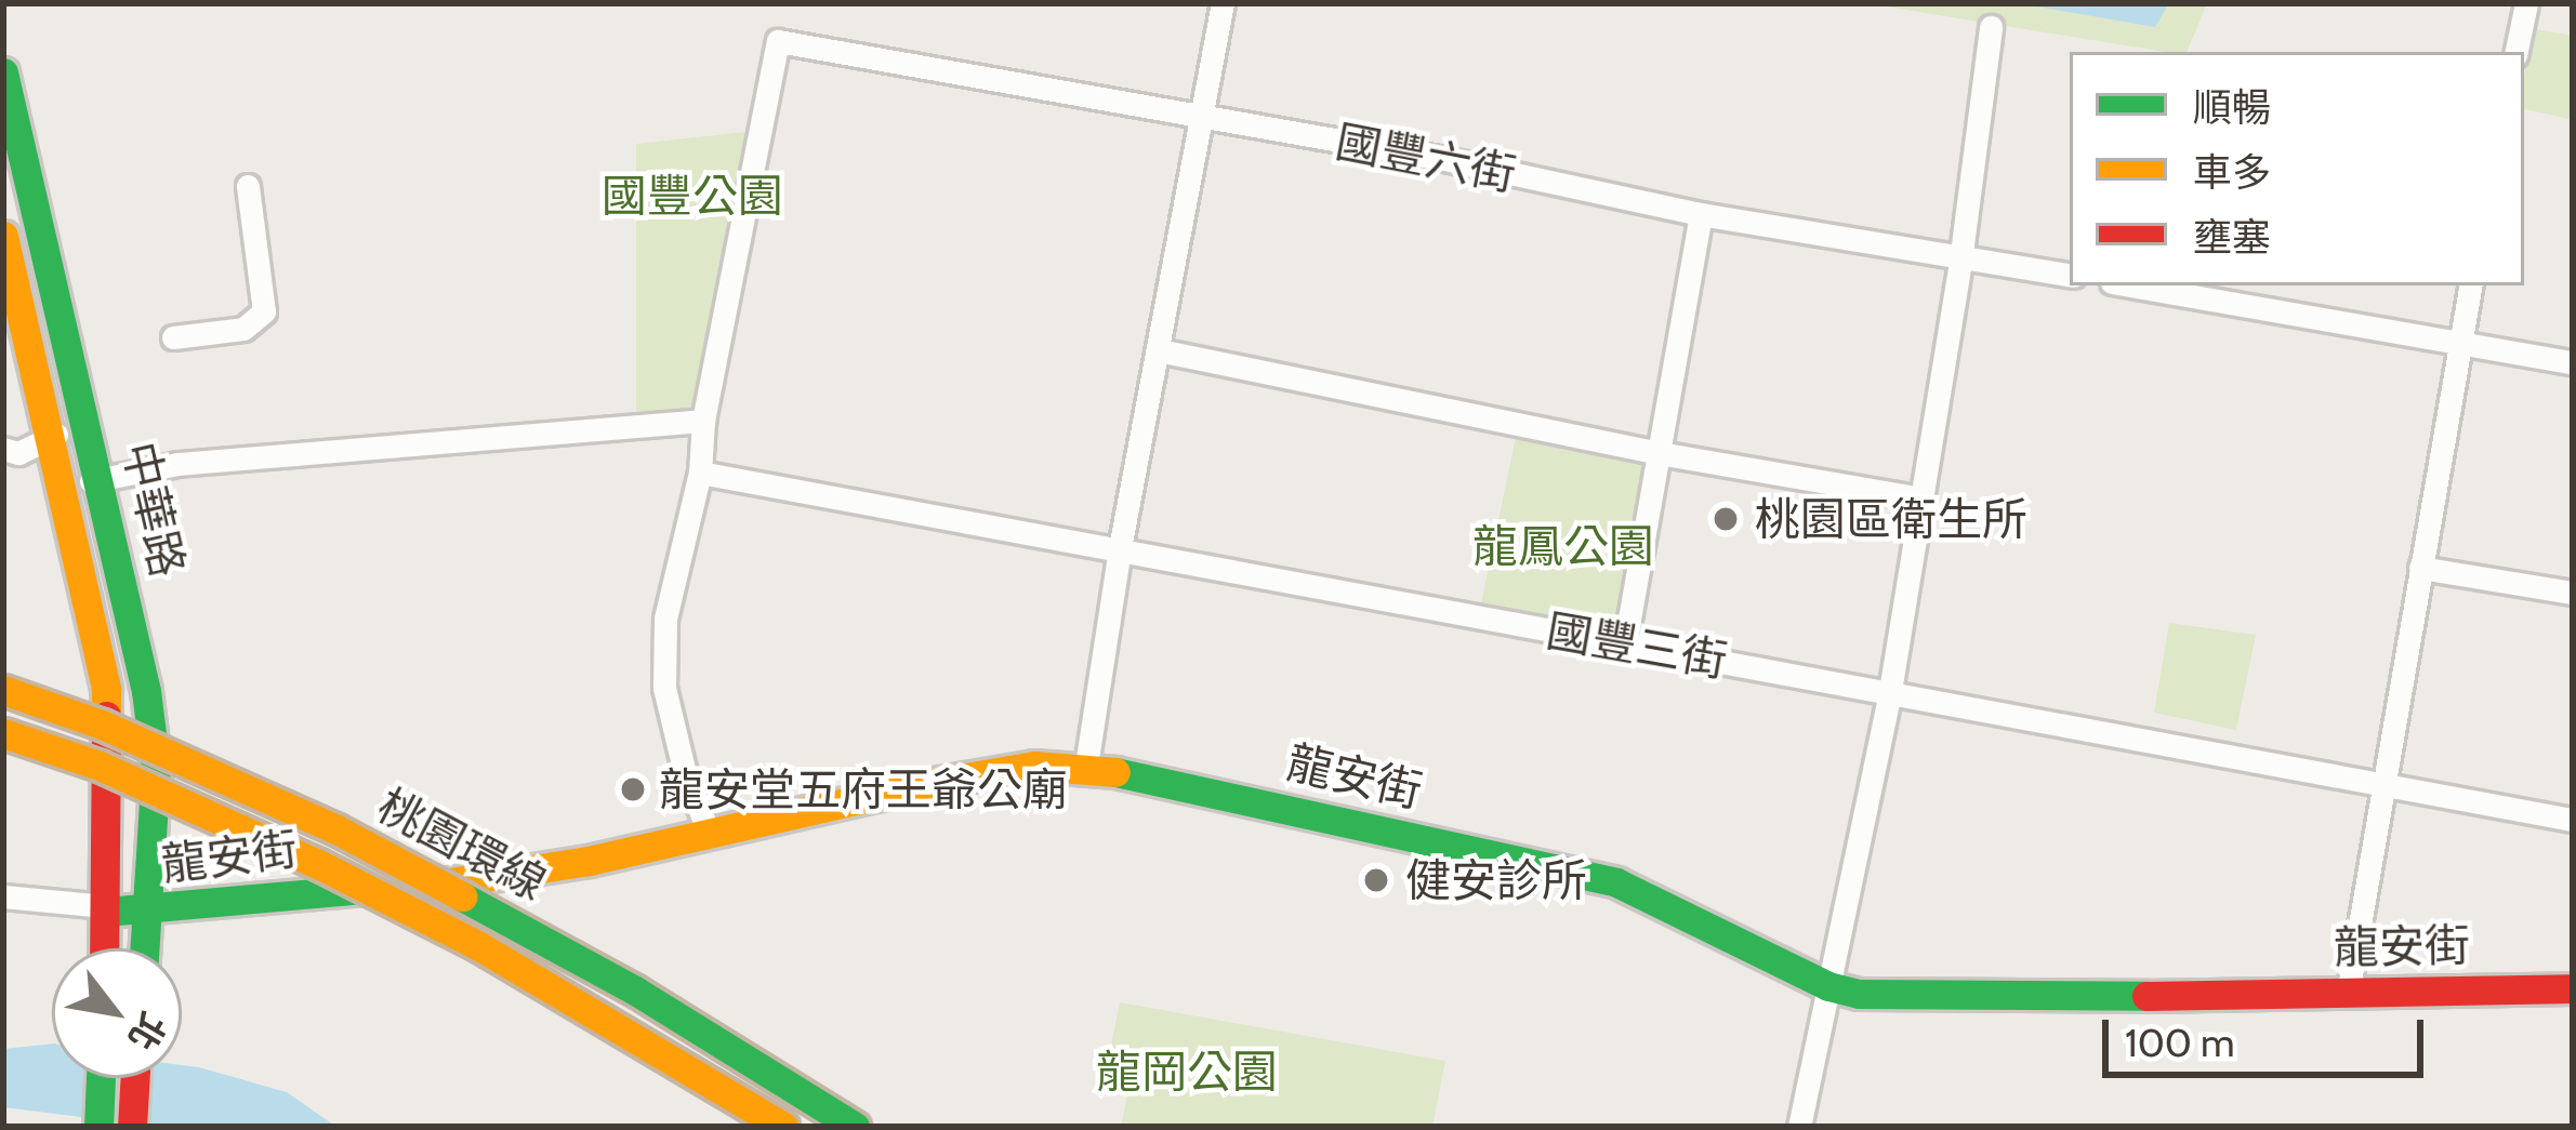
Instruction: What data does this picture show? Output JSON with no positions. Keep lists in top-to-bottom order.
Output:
{
  "streets": {
    "main road": ["中華路", "龍安街", "桃園環線"],
    "street": ["國豐六街", "國豐三街"]
  },
  "crossings": [
    ["中華路", "龍安街"]
  ],
  "parks": ["國豐公園", "龍鳳公園", "龍岡公園"],
  "places": ["桃園區衛生所", "龍安堂五府王爺公廟", "健安診所"],
  "legend": ["順暢", "車多", "壅塞"],
  "scale_bar": "100 m",
  "north": "bottom right"
}
